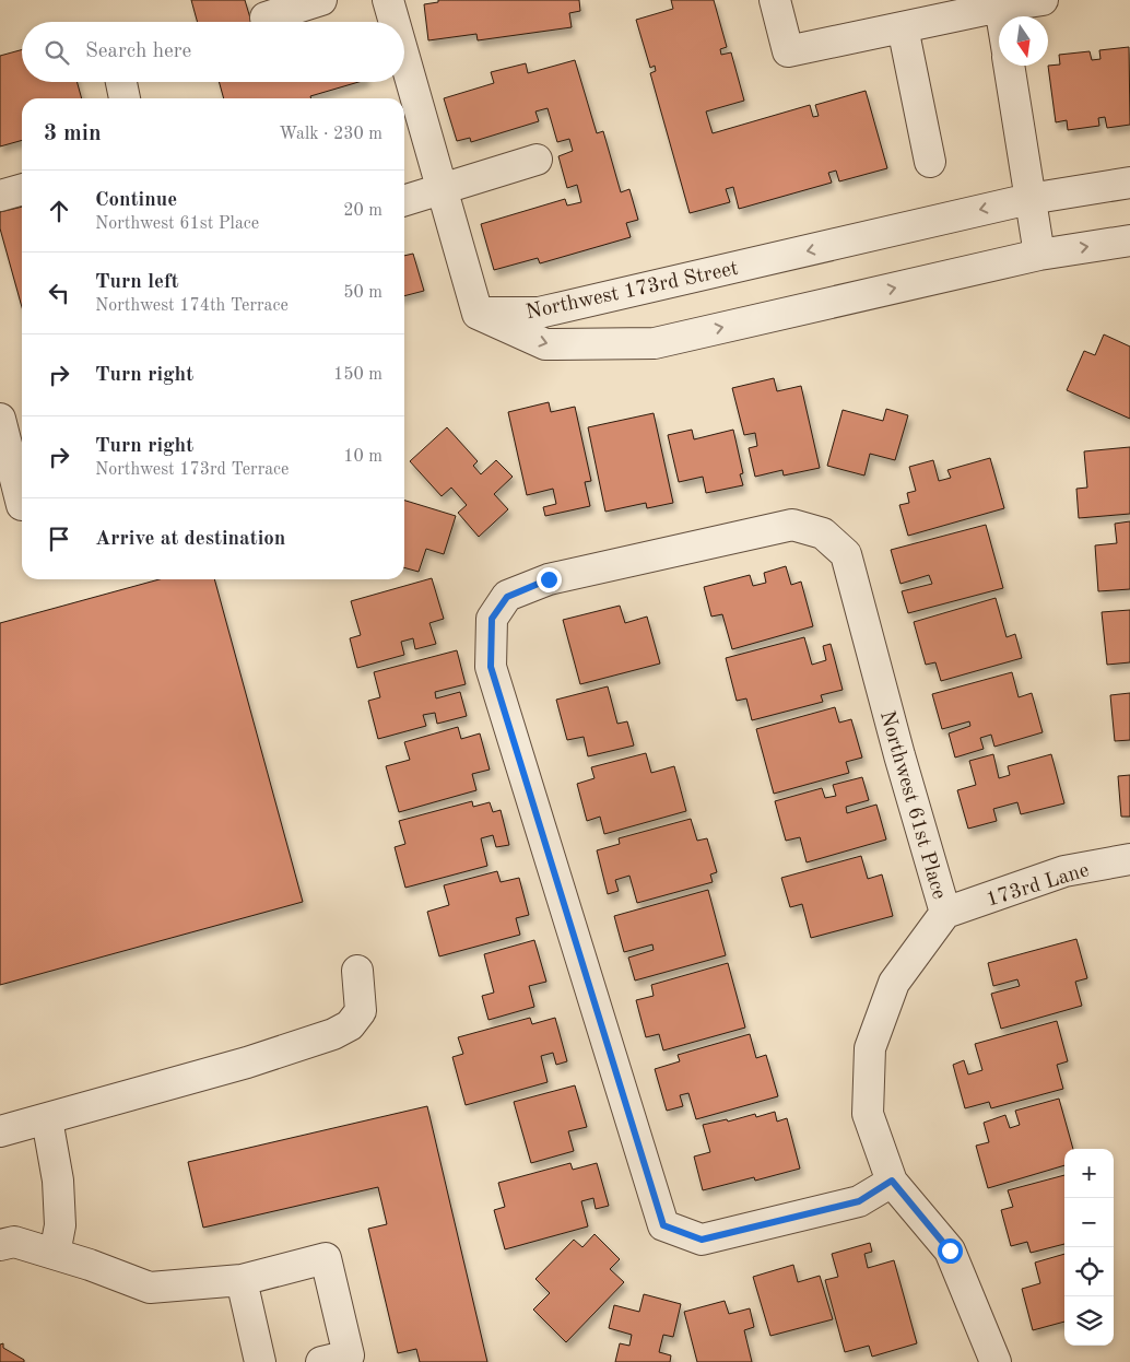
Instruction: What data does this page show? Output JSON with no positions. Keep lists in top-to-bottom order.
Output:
{
  "streets": {
    "street": ["Northwest 173rd Street", "Northwest 61st Place", "173rd Lane"]
  },
  "crossings": [
    ["Northwest 61st Place", "173rd Lane"]
  ],
  "north": "bottom",
  "page": {
    "search": "Search here",
    "heading": ["3 min", "Walk · 230 m"],
    "list": [
      ["Continue", "Northwest 61st Place", "20 m"],
      ["Turn left", "Northwest 174th Terrace", "50 m"],
      ["Turn right", "150 m"],
      ["Turn right", "Northwest 173rd Terrace", "10 m"],
      "Arrive at destination"
    ],
    "map_buttons": ["+", "−"]
  }
}
